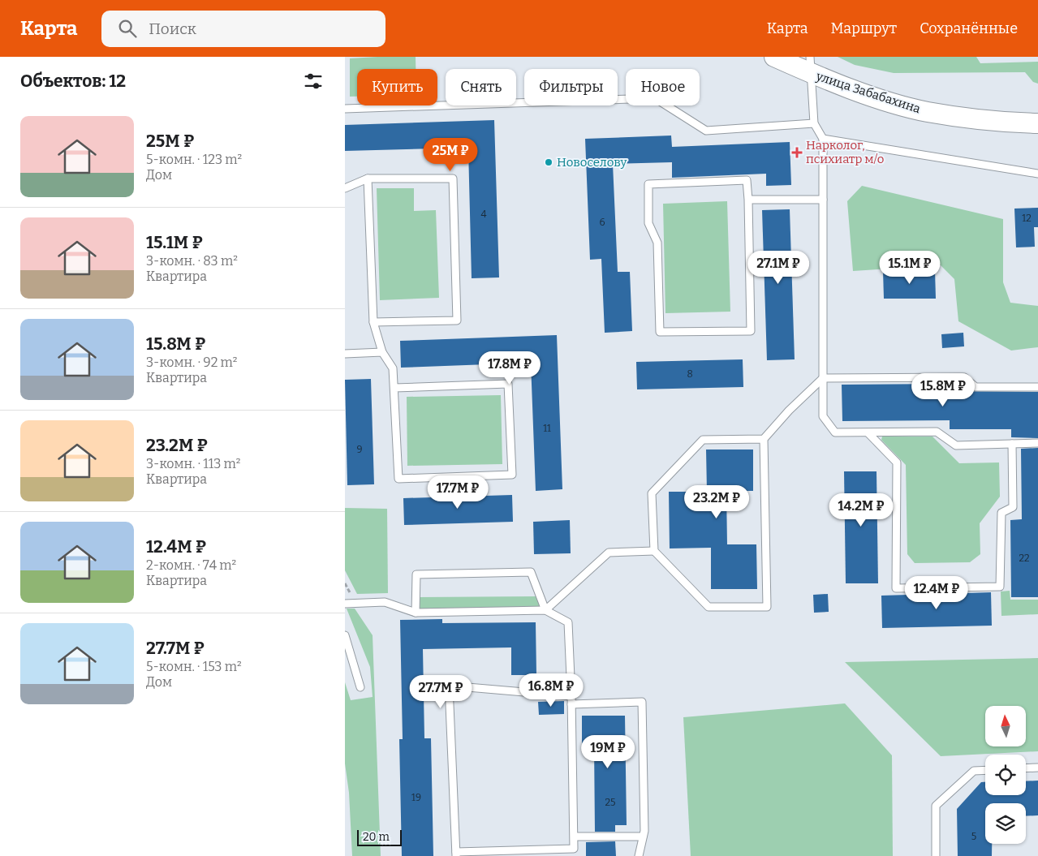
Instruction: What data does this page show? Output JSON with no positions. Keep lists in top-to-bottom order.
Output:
{
  "streets": {
    "street": ["улица Забабахина"]
  },
  "places": {
    "health": ["Нарколог, психиатр м/о"],
    "other": ["Новоселову"]
  },
  "house_numbers": [
    "4",
    "12",
    "6",
    "8",
    "11",
    "9",
    "22",
    "19",
    "25",
    "5"
  ],
  "scale_bar": "20 m",
  "north": "top",
  "page": {
    "header": "Карта",
    "search": "Поиск",
    "nav": ["Карта", "Маршрут", "Сохранённые"],
    "heading": "Объектов: 12",
    "chip": [
      "Купить",
      "Снять",
      "Фильтры",
      "Новое"
    ],
    "list": [
      {
        "name": "25M ₽",
        "note": "5-комн. · 123 m² · Дом"
      },
      {
        "name": "15.1M ₽",
        "note": "3-комн. · 83 m² · Квартира"
      },
      {
        "name": "15.8M ₽",
        "note": "3-комн. · 92 m² · Квартира"
      },
      {
        "name": "23.2M ₽",
        "note": "3-комн. · 113 m² · Квартира"
      },
      {
        "name": "12.4M ₽",
        "note": "2-комн. · 74 m² · Квартира"
      },
      {
        "name": "27.7M ₽",
        "note": "5-комн. · 153 m² · Дом"
      }
    ],
    "price": [
      "25M ₽",
      "27.1M ₽",
      "15.1M ₽",
      "17.8M ₽",
      "15.8M ₽",
      "17.7M ₽",
      "23.2M ₽",
      "14.2M ₽",
      "12.4M ₽",
      "16.8M ₽",
      "27.7M ₽",
      "19M ₽"
    ],
    "scale": "20 m"
  }
}
